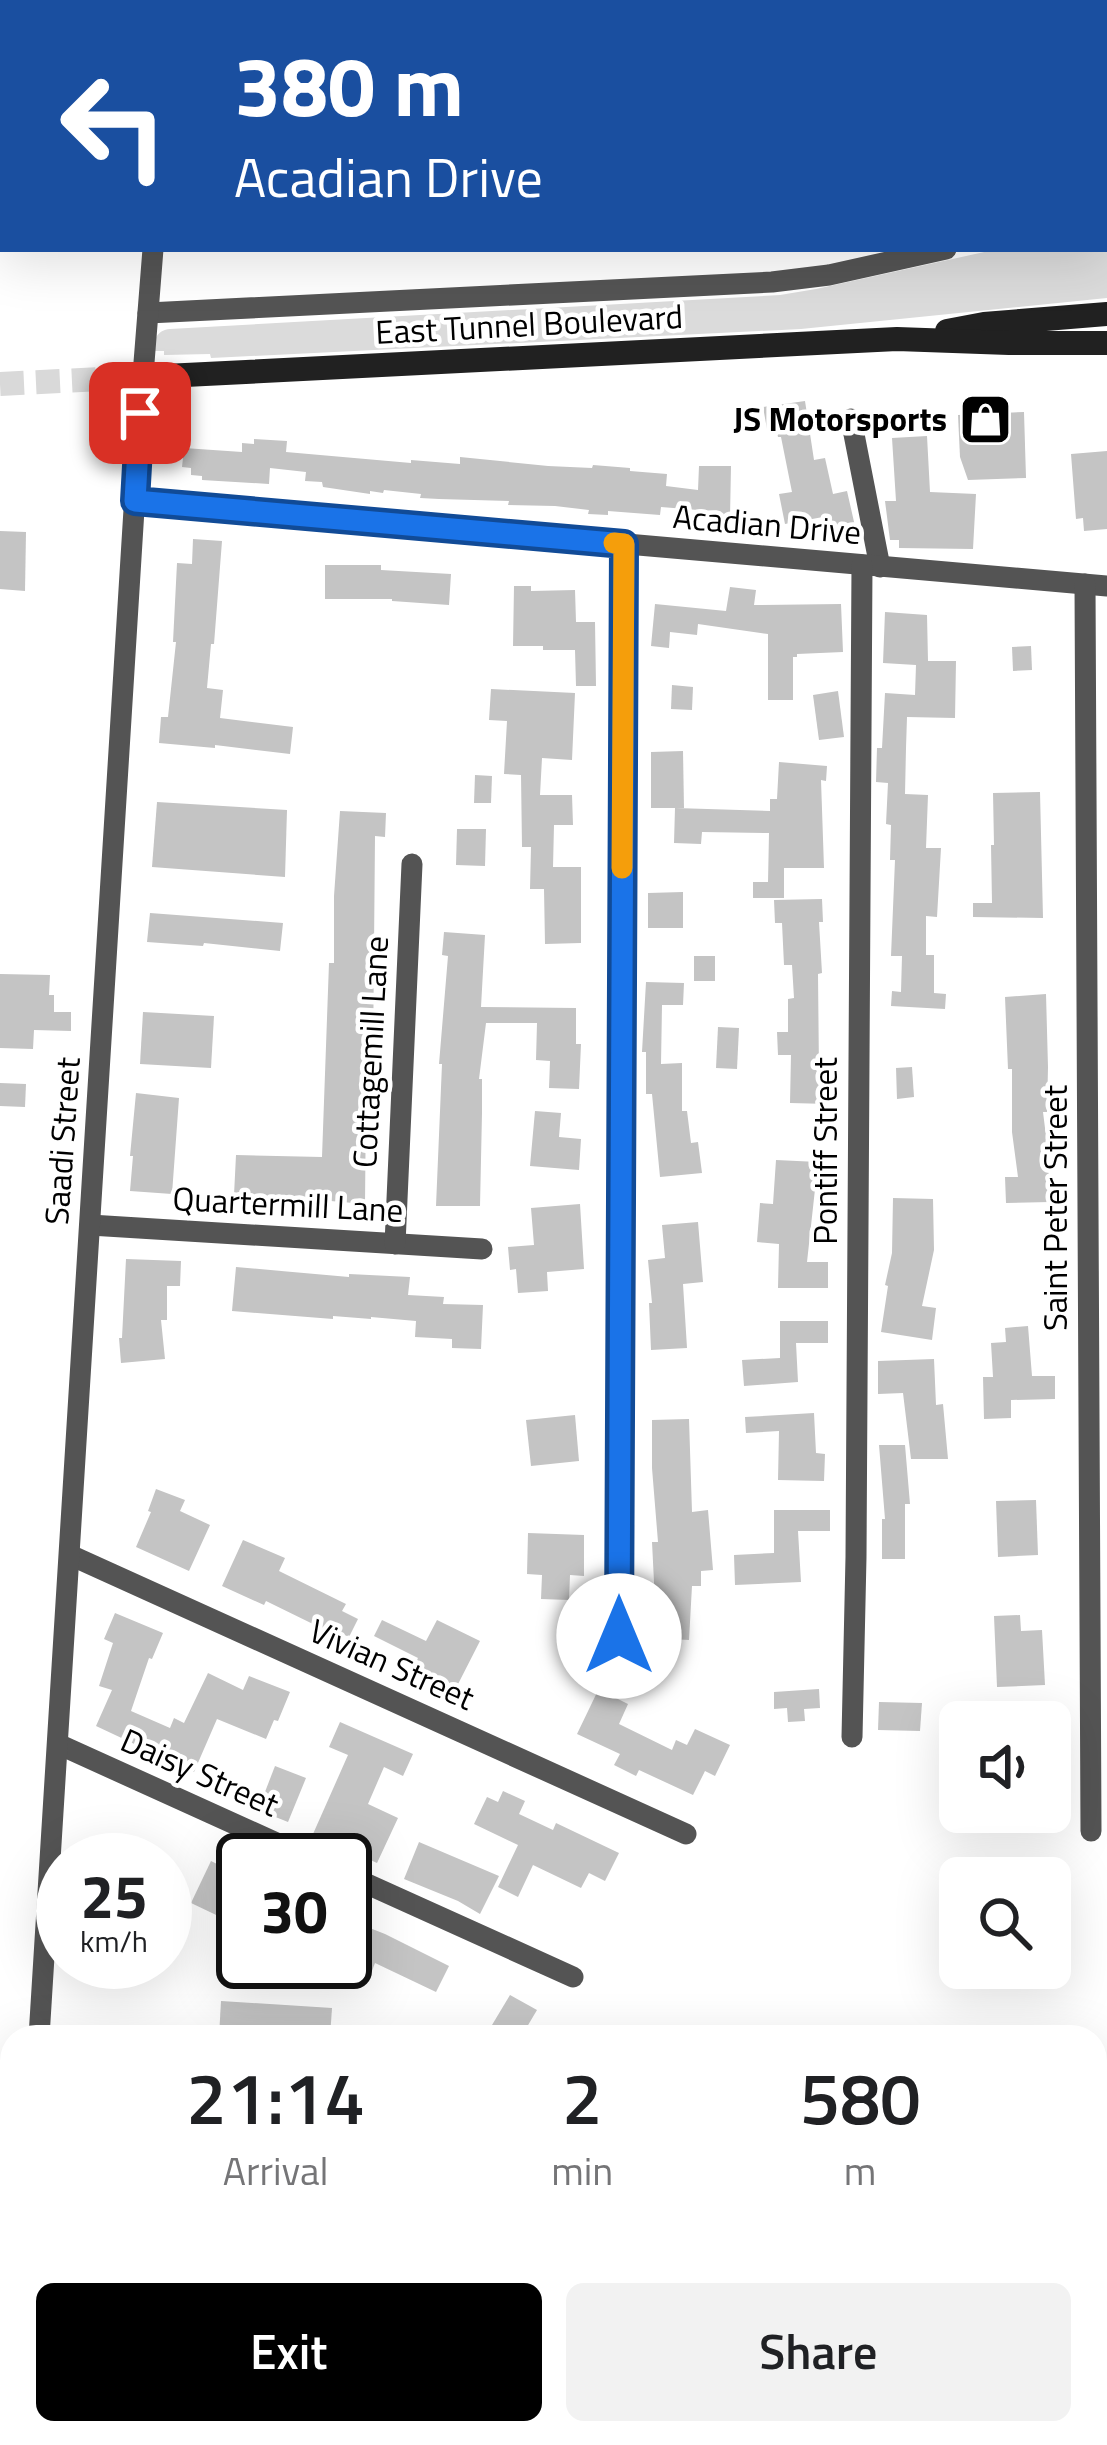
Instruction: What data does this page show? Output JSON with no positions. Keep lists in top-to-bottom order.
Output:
{
  "streets": {
    "main road": ["East Tunnel Boulevard"],
    "street": [
      "Acadian Drive",
      "Cottagemill Lane",
      "Saadi Street",
      "Pontiff Street",
      "Quartermill Lane",
      "Saint Peter Street",
      "Vivian Street",
      "Daisy Street"
    ]
  },
  "crossings": [
    ["Acadian Drive", "Saadi Street"],
    ["Acadian Drive", "Pontiff Street"],
    ["Acadian Drive", "Saint Peter Street"],
    ["Cottagemill Lane", "Quartermill Lane"],
    ["Saadi Street", "Quartermill Lane"],
    ["Saadi Street", "Vivian Street"],
    ["Saadi Street", "Daisy Street"]
  ],
  "places": {
    "shop": ["JS Motorsports"]
  },
  "page": {
    "turn": ["380 m", "Acadian Drive"],
    "speed": "25 km/h",
    "limit": "30",
    "eta": [
      "21:14",
      "Arrival",
      "2",
      "min",
      "580",
      "m"
    ],
    "buttons": ["Exit", "Share"]
  }
}
